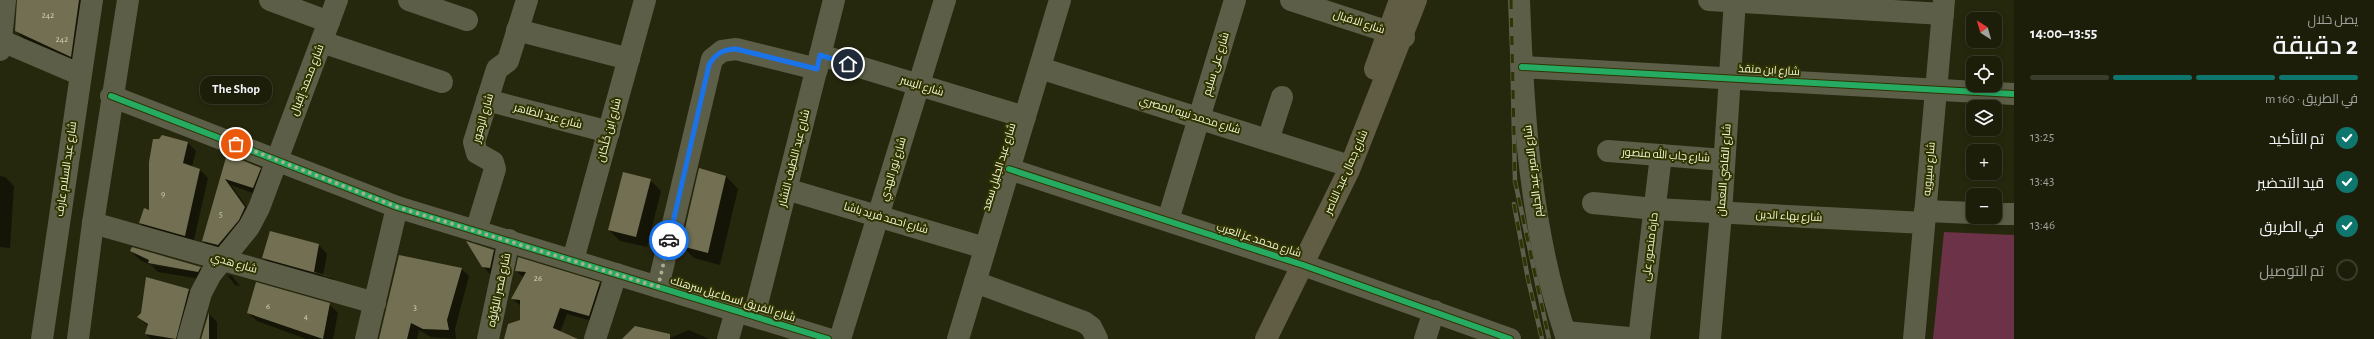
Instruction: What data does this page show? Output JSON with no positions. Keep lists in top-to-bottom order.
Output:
{
  "streets": {
    "main road": ["شارع جمال عبد الناصر"],
    "street": [
      "شارع الاقبال",
      "شارع على سليم",
      "شارع ابن منقذ",
      "شارع محمد إقبال",
      "شارع اليسر",
      "شارع محمد نبيه المصري",
      "شارع عبد الظاهر",
      "شارع الزهور",
      "شارع ابن خَلِّكان",
      "شارع جاب الله منصور",
      "شارع عبد اللطيف النشار",
      "شارع عبد الجليل سعد",
      "شارع عبد السلام عارف",
      "شارع نور الهدي",
      "شارع سيبويه",
      "شارع القاضي النعمان",
      "شارع الامير عبد الحليم",
      "شارع بهاء الدين",
      "شارع احمد فريد باشا",
      "شارع محمد عز العرب",
      "حارة منصور على",
      "شارع هدي",
      "شارع قصر اللؤلؤه",
      "شارع الفريق اسماعيل سرهنك"
    ]
  },
  "crossings": [
    ["شارع الاقبال", "شارع جمال عبد الناصر"],
    ["شارع على سليم", "شارع محمد نبيه المصري"],
    ["شارع على سليم", "شارع محمد عز العرب"],
    ["شارع ابن منقذ", "شارع سيبويه"],
    ["شارع ابن منقذ", "شارع القاضي النعمان"],
    ["شارع ابن منقذ", "شارع الامير عبد الحليم"],
    ["شارع محمد إقبال", "شارع هدي"],
    ["شارع محمد إقبال", "شارع الفريق اسماعيل سرهنك"],
    ["شارع اليسر", "شارع عبد اللطيف النشار"],
    ["شارع اليسر", "شارع عبد الجليل سعد"],
    ["شارع اليسر", "شارع نور الهدي"],
    ["شارع اليسر", "شارع الفريق اسماعيل سرهنك"],
    ["شارع محمد نبيه المصري", "شارع عبد الجليل سعد"],
    ["شارع محمد نبيه المصري", "شارع جمال عبد الناصر"],
    ["شارع عبد الظاهر", "شارع الزهور"],
    ["شارع عبد الظاهر", "شارع ابن خَلِّكان"],
    ["شارع الزهور", "شارع الفريق اسماعيل سرهنك"],
    ["شارع ابن خَلِّكان", "شارع الفريق اسماعيل سرهنك"],
    ["شارع جاب الله منصور", "شارع القاضي النعمان"],
    ["شارع جاب الله منصور", "حارة منصور على"],
    ["شارع عبد اللطيف النشار", "شارع احمد فريد باشا"],
    ["شارع عبد اللطيف النشار", "شارع الفريق اسماعيل سرهنك"],
    ["شارع عبد الجليل سعد", "شارع احمد فريد باشا"],
    ["شارع عبد الجليل سعد", "شارع محمد عز العرب"],
    ["شارع نور الهدي", "شارع احمد فريد باشا"],
    ["شارع سيبويه", "شارع بهاء الدين"],
    ["شارع القاضي النعمان", "شارع بهاء الدين"],
    ["شارع جمال عبد الناصر", "شارع محمد عز العرب"],
    ["شارع بهاء الدين", "حارة منصور على"],
    ["شارع قصر اللؤلؤه", "شارع الفريق اسماعيل سرهنك"]
  ],
  "places": ["The Shop"],
  "house_numbers": [
    "242",
    "242",
    "9",
    "5",
    "26",
    "6",
    "3",
    "4"
  ],
  "north": "top left",
  "page": {
    "heading": ["2 دقيقة", "يصل خلال", "13:55–14:00"],
    "map_buttons": ["+", "−"],
    "bar": "في الطريق · 160 m",
    "bubble": "The Shop",
    "list": [
      ["تم التأكيد", "13:25"],
      ["قيد التحضير", "13:43"],
      ["في الطريق", "13:46"],
      "تم التوصيل"
    ]
  }
}
